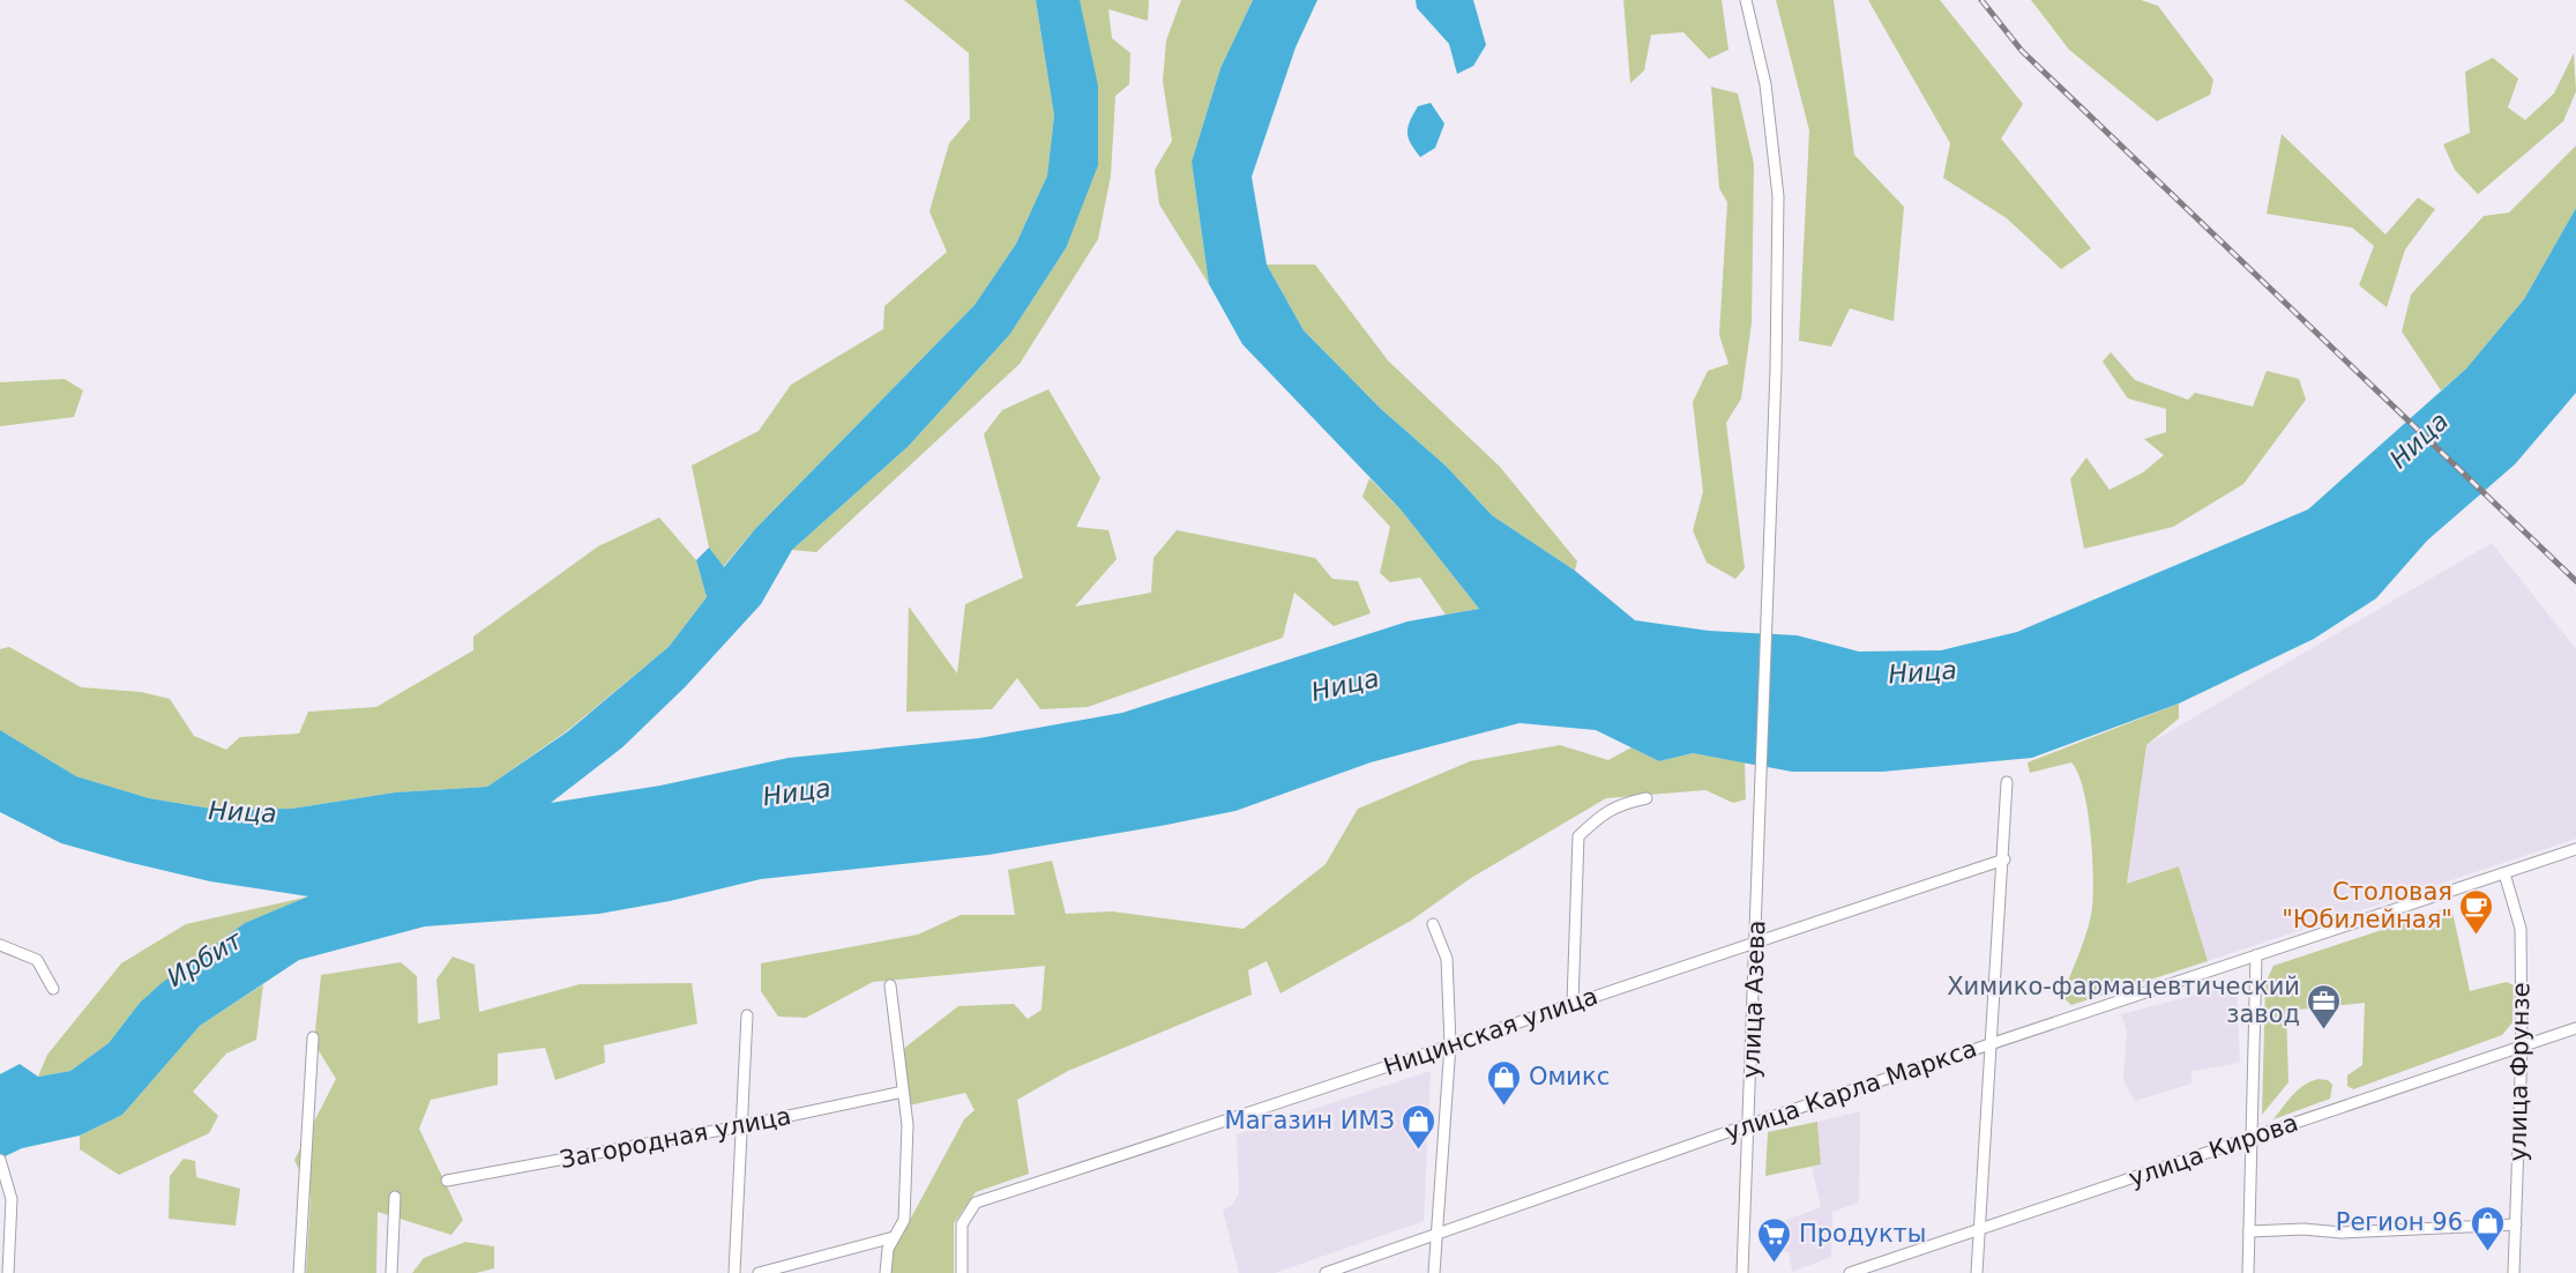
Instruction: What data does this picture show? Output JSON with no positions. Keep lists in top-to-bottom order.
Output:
{
  "streets": {
    "street": [
      "улица Азева",
      "Ницинская улица",
      "улица Фрунзе",
      "улица Карла Маркса",
      "Загородная улица",
      "улица Кирова"
    ]
  },
  "crossings": [
    ["улица Азева", "Ницинская улица"],
    ["улица Азева", "улица Карла Маркса"],
    ["улица Фрунзе", "улица Карла Маркса"],
    ["улица Фрунзе", "улица Кирова"]
  ],
  "water": ["Ница", "Ирбит"],
  "places": {
    "cafe": ["Столовая \"Юбилейная\""],
    "office": ["Химико-фармацевтический завод"],
    "shop": ["Омикс", "Магазин ИМЗ", "Регион 96"],
    "supermarket": ["Продукты"]
  }
}
